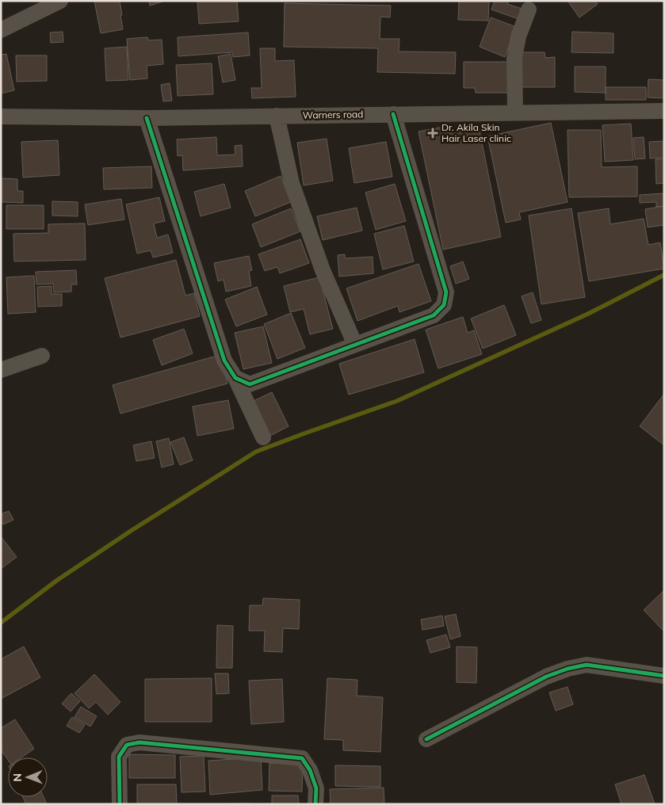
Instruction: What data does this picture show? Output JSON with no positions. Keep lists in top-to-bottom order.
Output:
{
  "streets": {
    "street": ["Warners road"]
  },
  "places": {
    "health": ["Dr. Akila Skin Hair Laser clinic"]
  },
  "north": "left"
}
